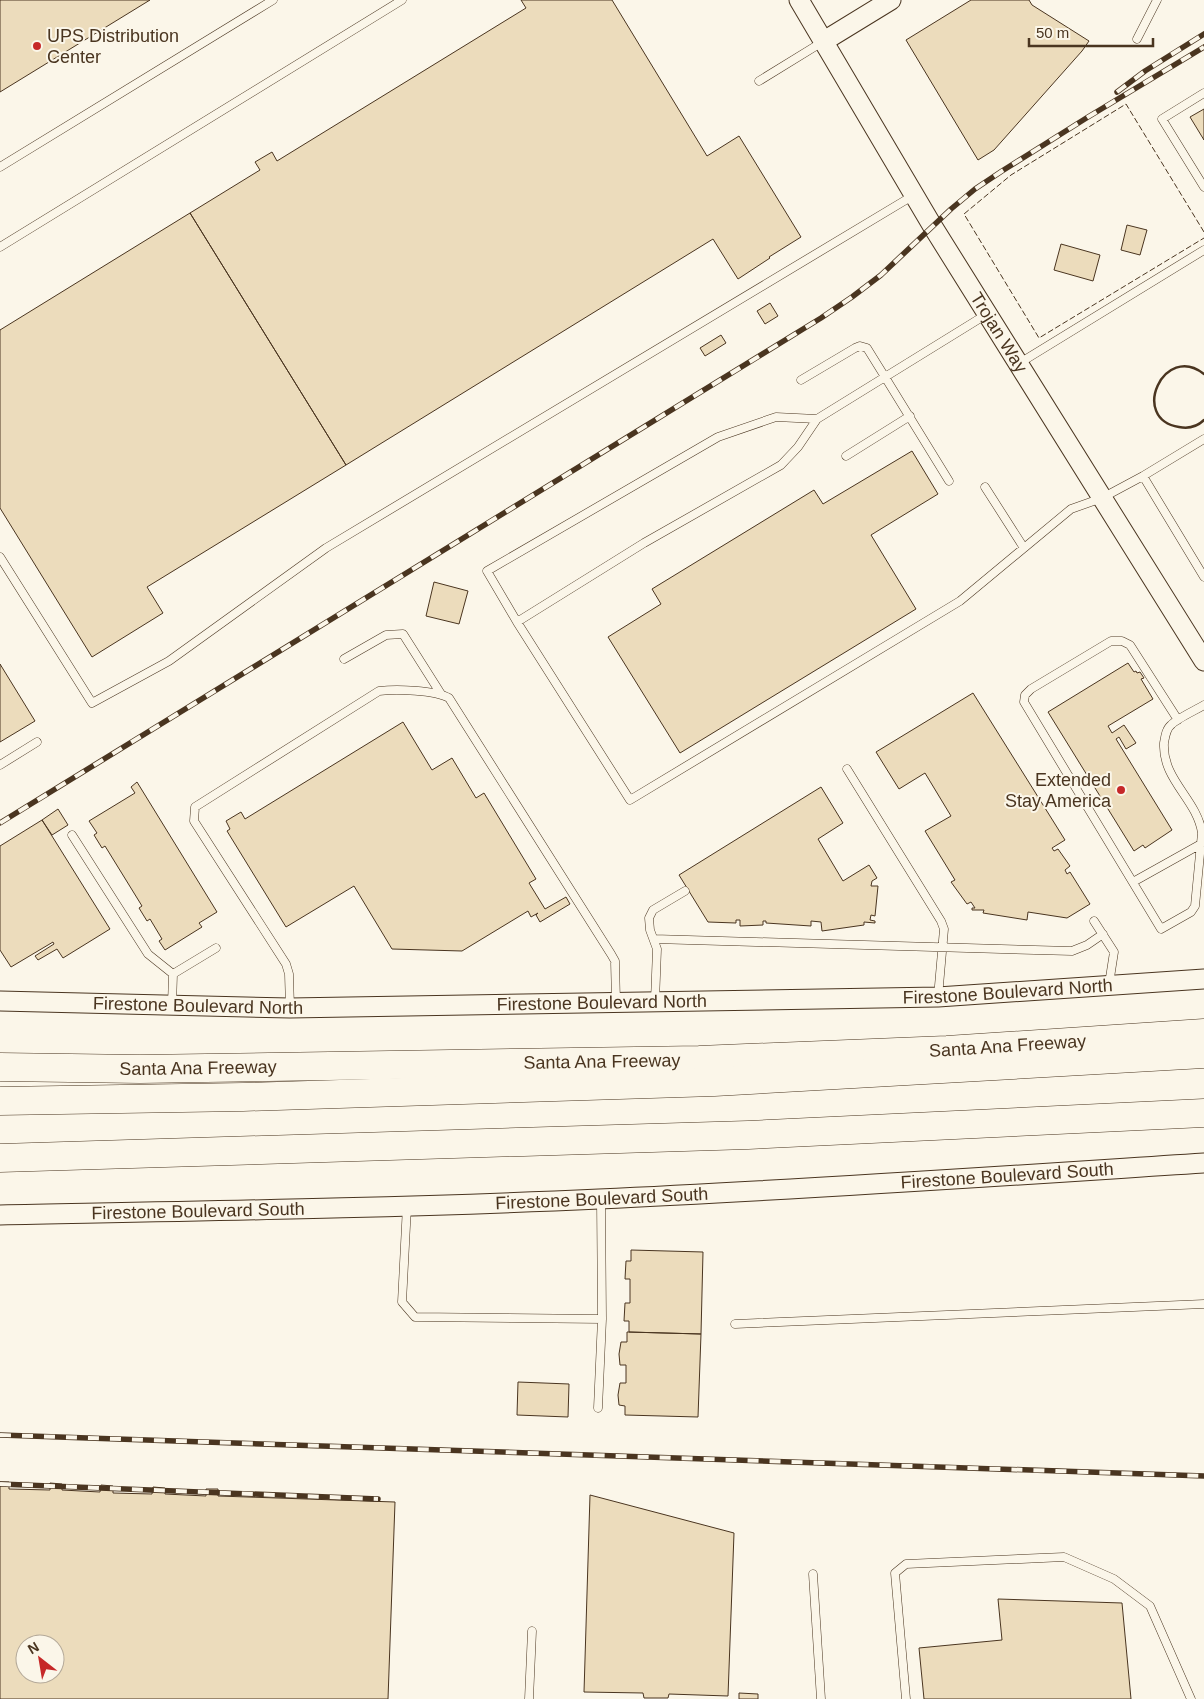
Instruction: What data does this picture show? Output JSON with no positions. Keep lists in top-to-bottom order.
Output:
{
  "streets": {
    "highway": ["Santa Ana Freeway"],
    "street": ["Trojan Way", "Firestone Boulevard North", "Firestone Boulevard South"]
  },
  "places": ["UPS Distribution Center", "Extended Stay America"],
  "scale_bar": "50 m",
  "north": "top left"
}
